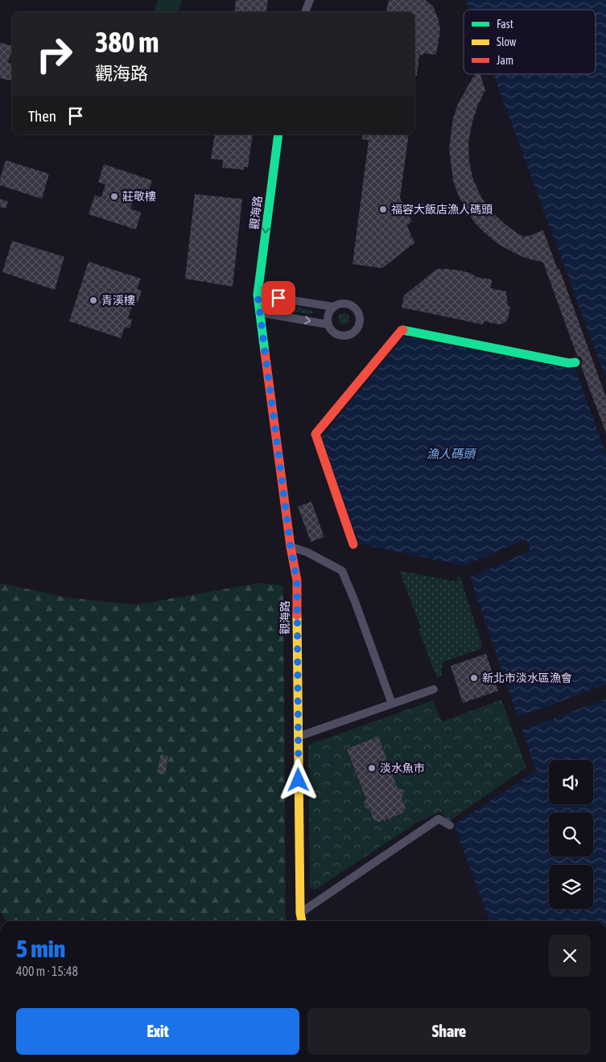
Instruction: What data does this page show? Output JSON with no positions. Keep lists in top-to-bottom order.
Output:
{
  "streets": {
    "street": ["觀海路"]
  },
  "water": ["漁人碼頭"],
  "places": [
    "莊敬樓",
    "福容大飯店漁人碼頭",
    "青溪樓",
    "新北市淡水區漁會",
    "淡水魚市"
  ],
  "legend": ["Fast", "Slow", "Jam"],
  "page": {
    "turn": ["380 m", "觀海路"],
    "then": "Then",
    "heading": ["5 min", "400 m · 15:48"],
    "buttons": ["Exit", "Share"]
  }
}
